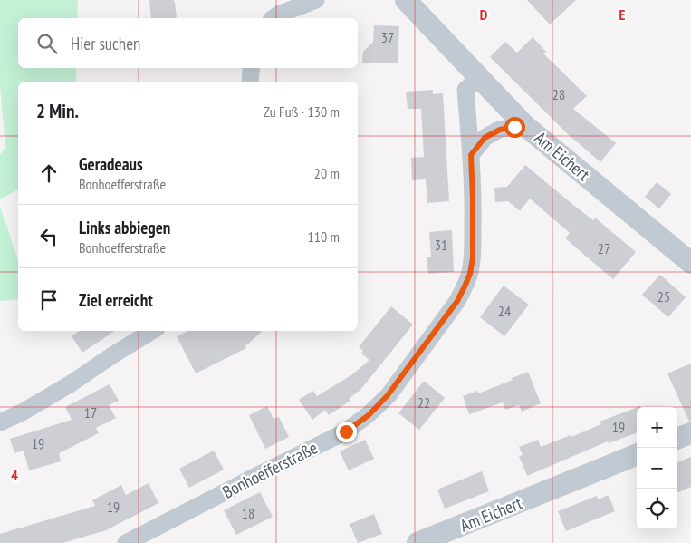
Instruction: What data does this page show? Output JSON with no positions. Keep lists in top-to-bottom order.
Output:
{
  "streets": {
    "street": ["Am Eichert", "Bonhoefferstraße"]
  },
  "crossings": [
    ["Am Eichert", "Bonhoefferstraße"]
  ],
  "house_numbers": [
    "37",
    "28",
    "31",
    "27",
    "25",
    "24",
    "22",
    "17",
    "19",
    "19",
    "19",
    "18"
  ],
  "page": {
    "search": "Hier suchen",
    "heading": ["2 Min.", "Zu Fuß · 130 m"],
    "list": [
      ["Geradeaus", "Bonhoefferstraße", "20 m"],
      ["Links abbiegen", "Bonhoefferstraße", "110 m"],
      "Ziel erreicht"
    ],
    "map_buttons": ["+", "−"]
  },
  "grid": {
    "columns": ["D", "E"],
    "rows": ["4"]
  }
}
